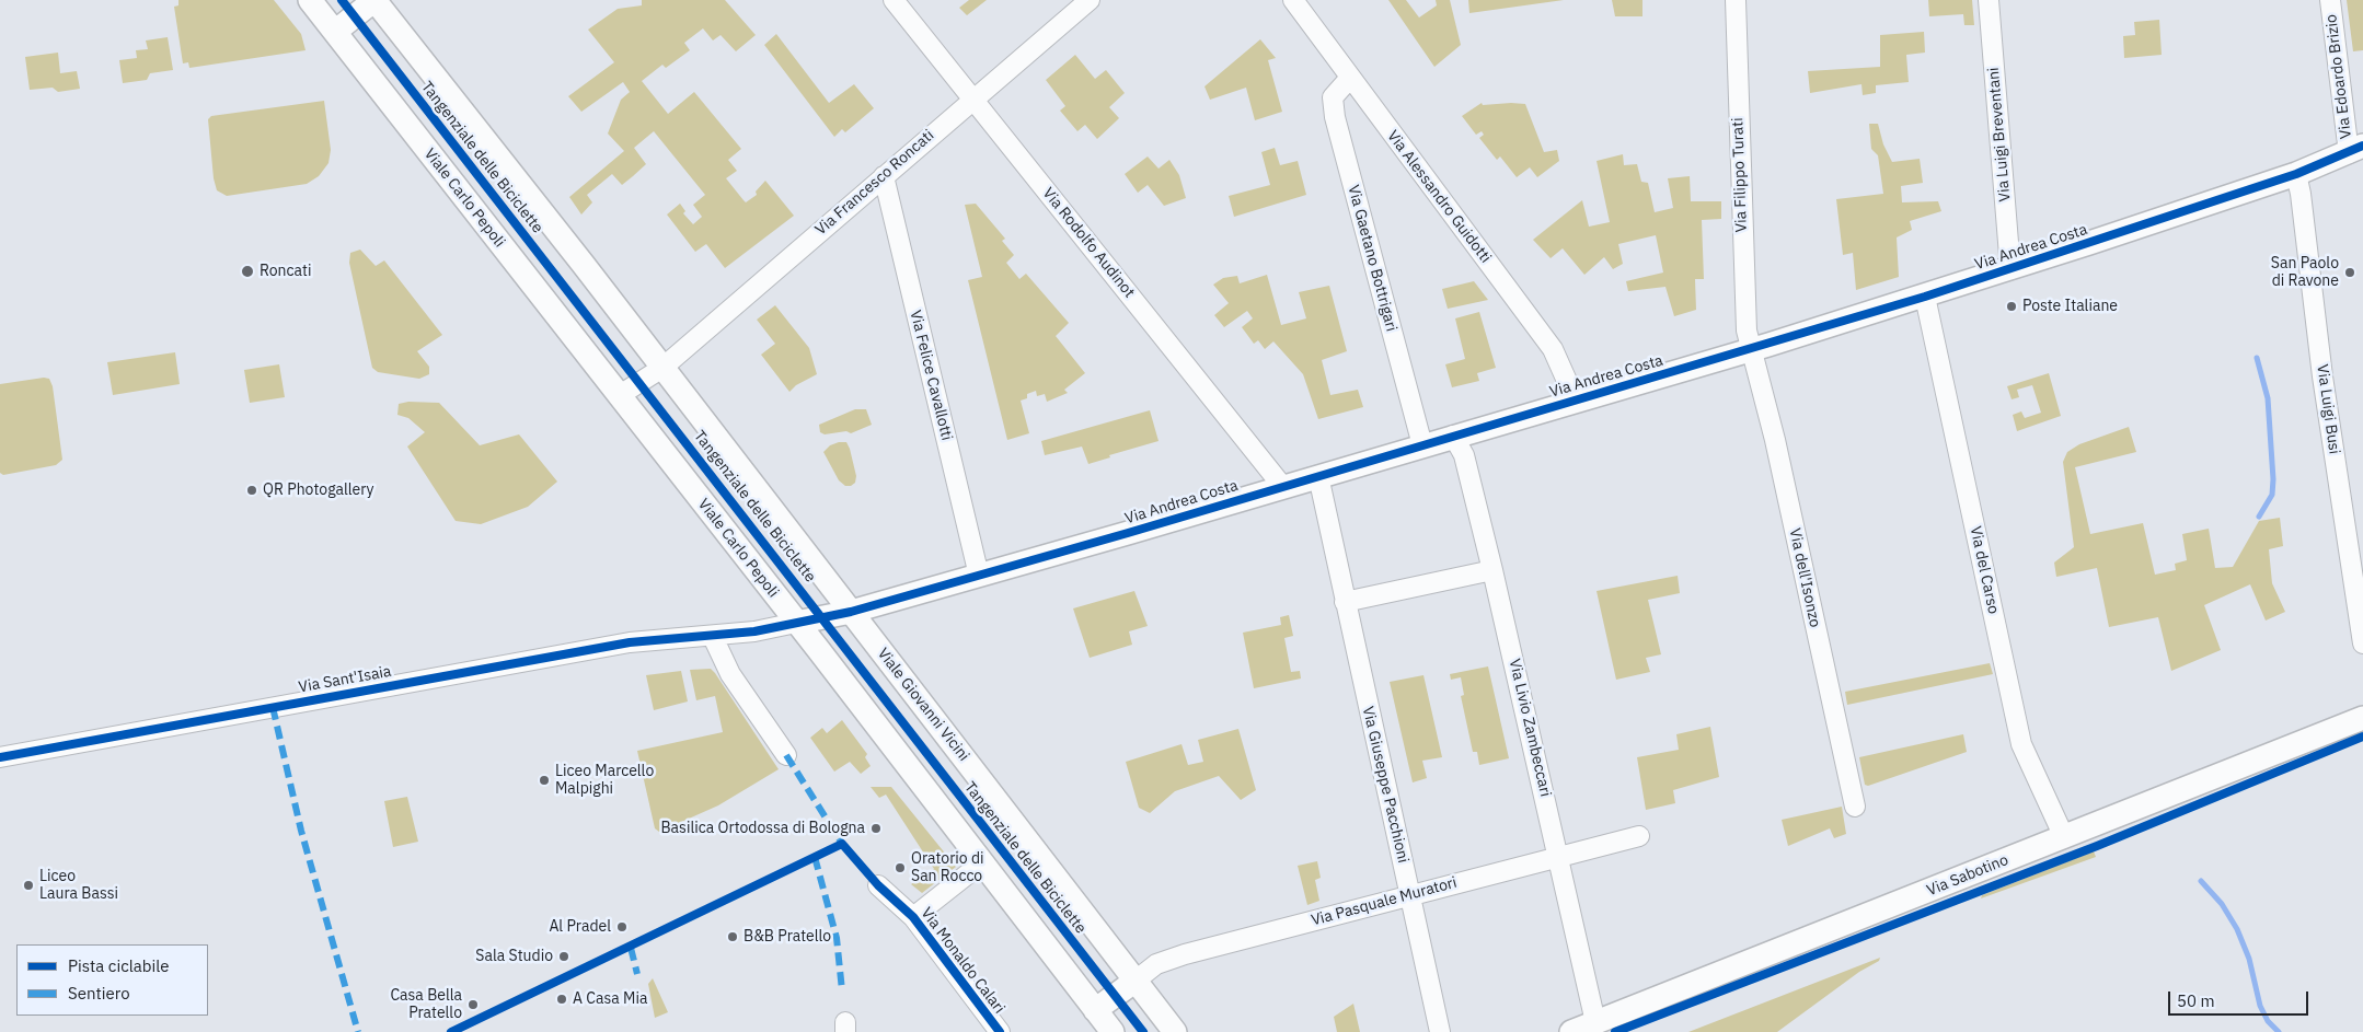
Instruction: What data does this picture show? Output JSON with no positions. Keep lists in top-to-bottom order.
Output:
{
  "streets": {
    "main road": [
      "Viale Carlo Pepoli",
      "Via Andrea Costa",
      "Viale Giovanni Vicini",
      "Via Sabotino"
    ],
    "street": [
      "Via Edoardo Brizio",
      "Via Luigi Breventani",
      "Via Filippo Turati",
      "Via Francesco Roncati",
      "Via Alessandro Guidotti",
      "Via Rodolfo Audinot",
      "Via Gaetano Bottrigari",
      "Via Felice Cavallotti",
      "Via Luigi Busi",
      "Via del Carso",
      "Via dell'Isonzo",
      "Via Sant'Isaia",
      "Via Livio Zambeccari",
      "Via Giuseppe Pacchioni",
      "Via Pasquale Muratori",
      "Via Monaldo Calari"
    ],
    "cycle path": ["Tangenziale delle Biciclette"]
  },
  "crossings": [
    ["Via Edoardo Brizio", "Via Andrea Costa"],
    ["Via Luigi Breventani", "Via Andrea Costa"],
    ["Via Filippo Turati", "Via Andrea Costa"],
    ["Via Filippo Turati", "Via dell'Isonzo"],
    ["Via Francesco Roncati", "Via Rodolfo Audinot"],
    ["Via Francesco Roncati", "Via Felice Cavallotti"],
    ["Via Alessandro Guidotti", "Via Andrea Costa"],
    ["Via Alessandro Guidotti", "Via Gaetano Bottrigari"],
    ["Viale Carlo Pepoli", "Via Andrea Costa"],
    ["Viale Carlo Pepoli", "Via Sant'Isaia"],
    ["Via Rodolfo Audinot", "Via Andrea Costa"],
    ["Via Andrea Costa", "Via Gaetano Bottrigari"],
    ["Via Andrea Costa", "Via Felice Cavallotti"],
    ["Via Andrea Costa", "Via Luigi Busi"],
    ["Via Andrea Costa", "Via del Carso"],
    ["Via Andrea Costa", "Via dell'Isonzo"],
    ["Via Andrea Costa", "Via Sant'Isaia"],
    ["Via Andrea Costa", "Viale Giovanni Vicini"],
    ["Via Andrea Costa", "Via Livio Zambeccari"],
    ["Via Andrea Costa", "Via Giuseppe Pacchioni"],
    ["Via del Carso", "Via Sabotino"],
    ["Viale Giovanni Vicini", "Via Pasquale Muratori"],
    ["Via Livio Zambeccari", "Via Sabotino"],
    ["Via Livio Zambeccari", "Via Pasquale Muratori"],
    ["Via Giuseppe Pacchioni", "Via Pasquale Muratori"]
  ],
  "places": [
    "Roncati",
    "San Paolo di Ravone",
    "Poste Italiane",
    "QR Photogallery",
    "Liceo Marcello Malpighi",
    "Basilica Ortodossa di Bologna",
    "Oratorio di San Rocco",
    "Liceo Laura Bassi",
    "Al Pradel",
    "B&B Pratello",
    "Sala Studio",
    "A Casa Mia",
    "Casa Bella Pratello"
  ],
  "legend": ["Pista ciclabile", "Sentiero"],
  "scale_bar": "50 m"
}
